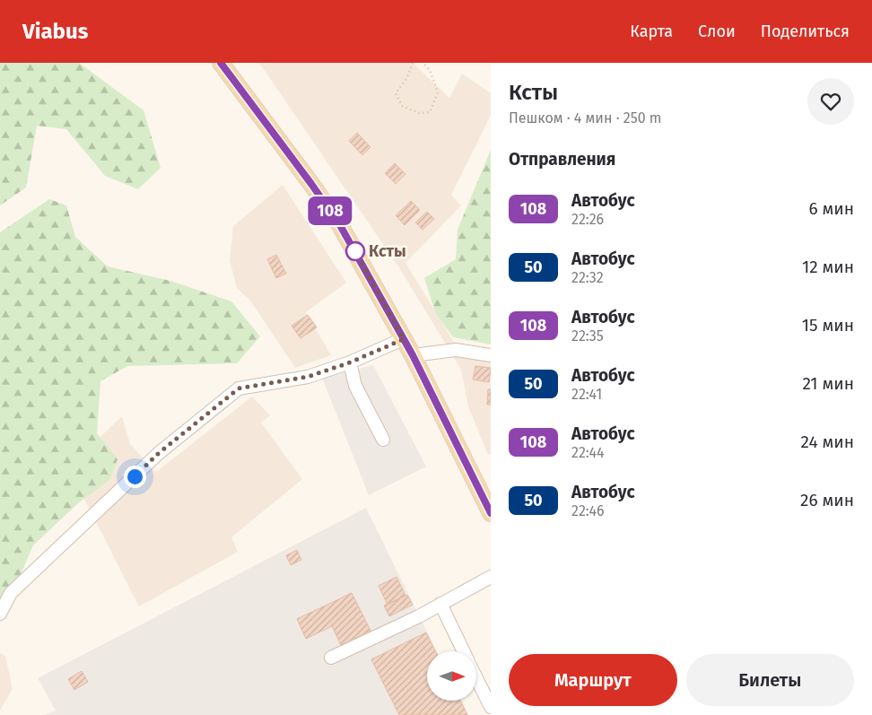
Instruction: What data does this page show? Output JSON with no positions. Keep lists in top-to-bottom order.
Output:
{
  "places": ["Ксты"],
  "lines": ["bus line 108"],
  "north": "right",
  "page": {
    "header": "Viabus",
    "nav": ["Карта", "Слои", "Поделиться"],
    "on_map": "108",
    "heading": [
      ["Ксты", "Пешком · 4 мин · 250 m"],
      "Отправления"
    ],
    "list": [
      {
        "mark": "108",
        "name": "Автобус",
        "note": "22:26",
        "value": "6 мин"
      },
      {
        "mark": "50",
        "name": "Автобус",
        "note": "22:32",
        "value": "12 мин"
      },
      {
        "mark": "108",
        "name": "Автобус",
        "note": "22:35",
        "value": "15 мин"
      },
      {
        "mark": "50",
        "name": "Автобус",
        "note": "22:41",
        "value": "21 мин"
      },
      {
        "mark": "108",
        "name": "Автобус",
        "note": "22:44",
        "value": "24 мин"
      },
      {
        "mark": "50",
        "name": "Автобус",
        "note": "22:46",
        "value": "26 мин"
      }
    ],
    "buttons": ["Маршрут", "Билеты"]
  }
}
